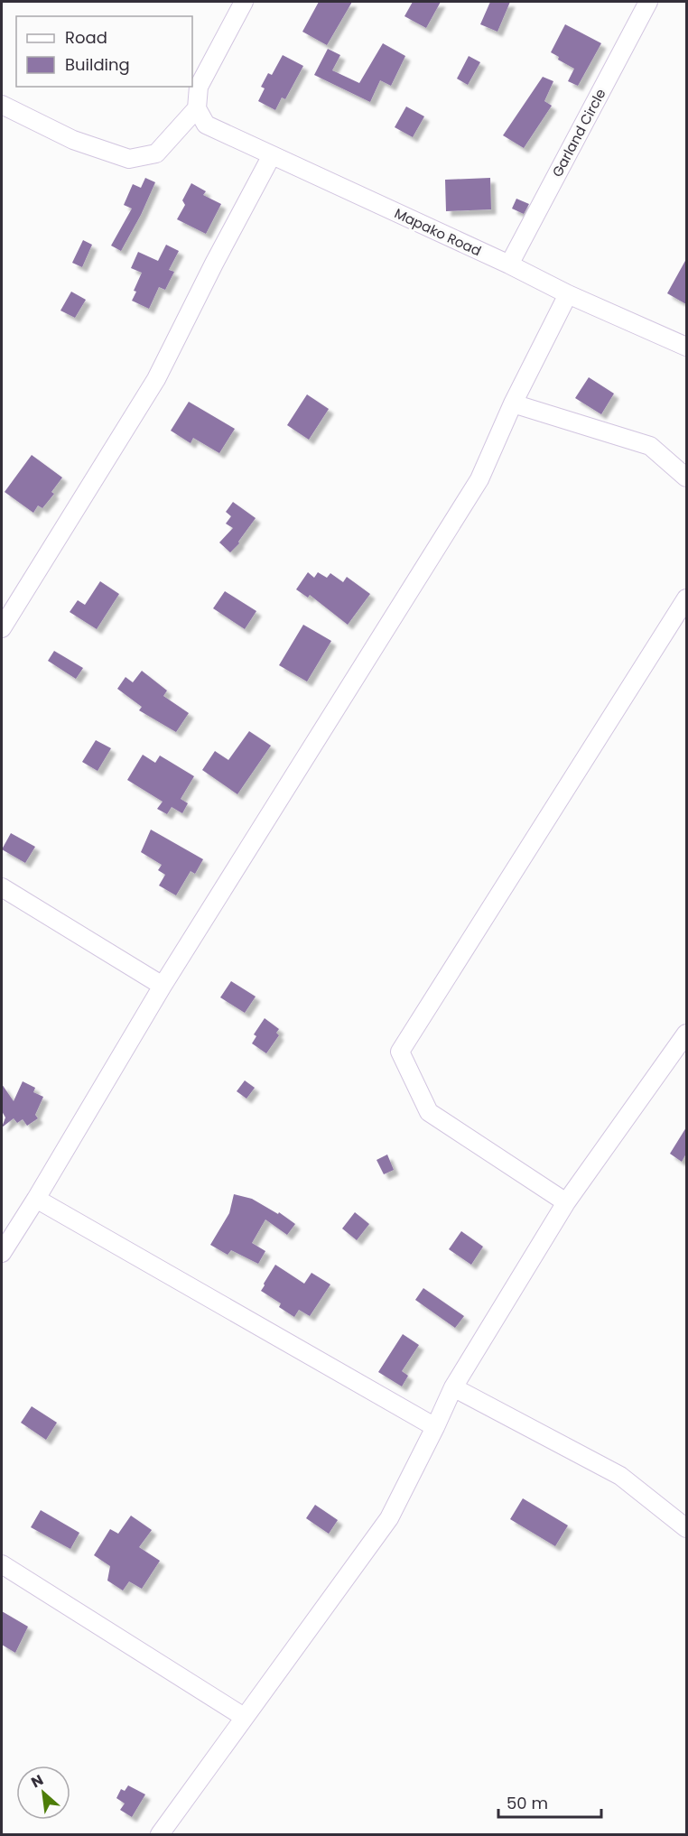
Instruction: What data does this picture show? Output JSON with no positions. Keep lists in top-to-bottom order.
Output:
{
  "streets": {
    "street": ["Garland Circle", "Mapako Road"]
  },
  "crossings": [
    ["Garland Circle", "Mapako Road"]
  ],
  "legend": ["Road", "Building"],
  "scale_bar": "50 m",
  "north": "top left"
}
